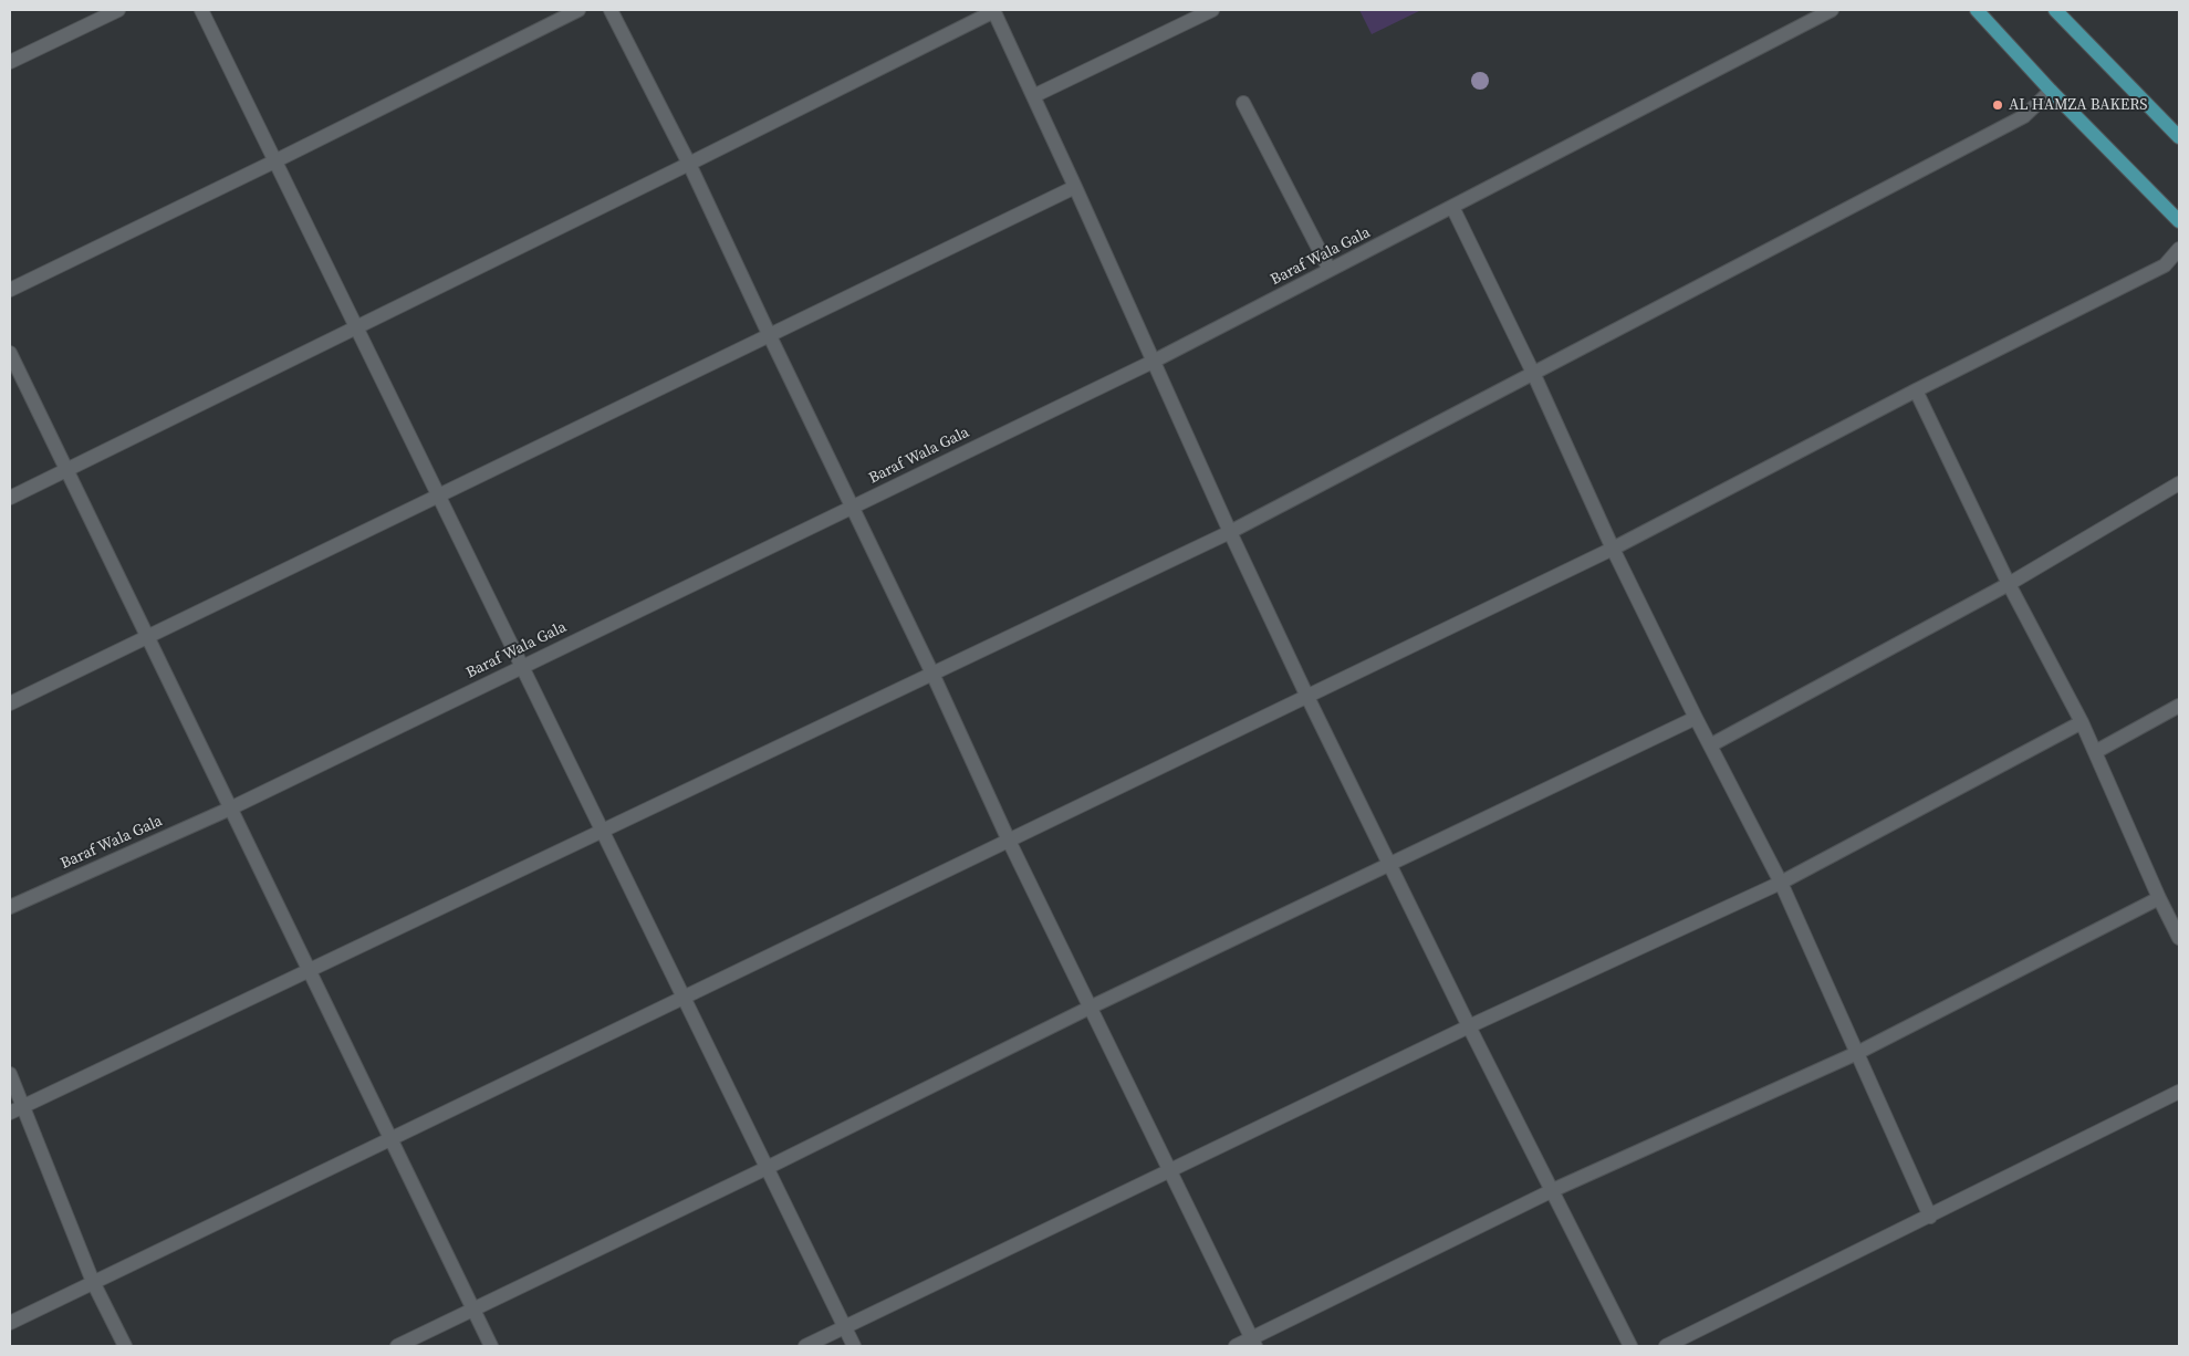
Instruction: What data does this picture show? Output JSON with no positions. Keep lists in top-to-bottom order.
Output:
{
  "streets": {
    "street": ["Baraf Wala Gala"]
  },
  "places": ["AL HAMZA BAKERS"]
}
